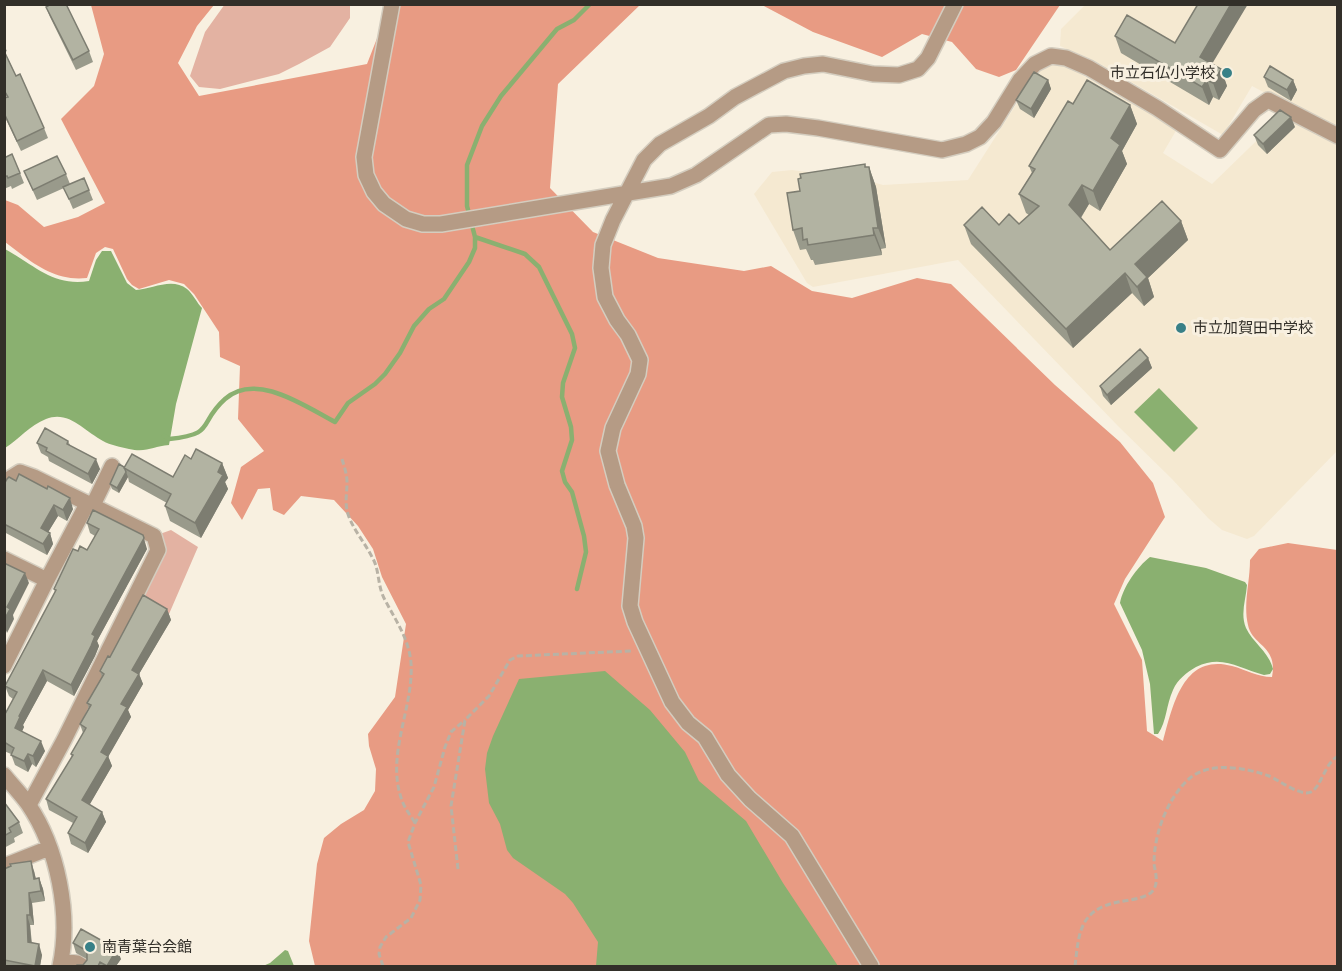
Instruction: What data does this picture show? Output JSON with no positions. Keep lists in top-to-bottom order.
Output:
{
  "places": ["市立石仏小学校", "市立加賀田中学校", "南青葉台会館"]
}
